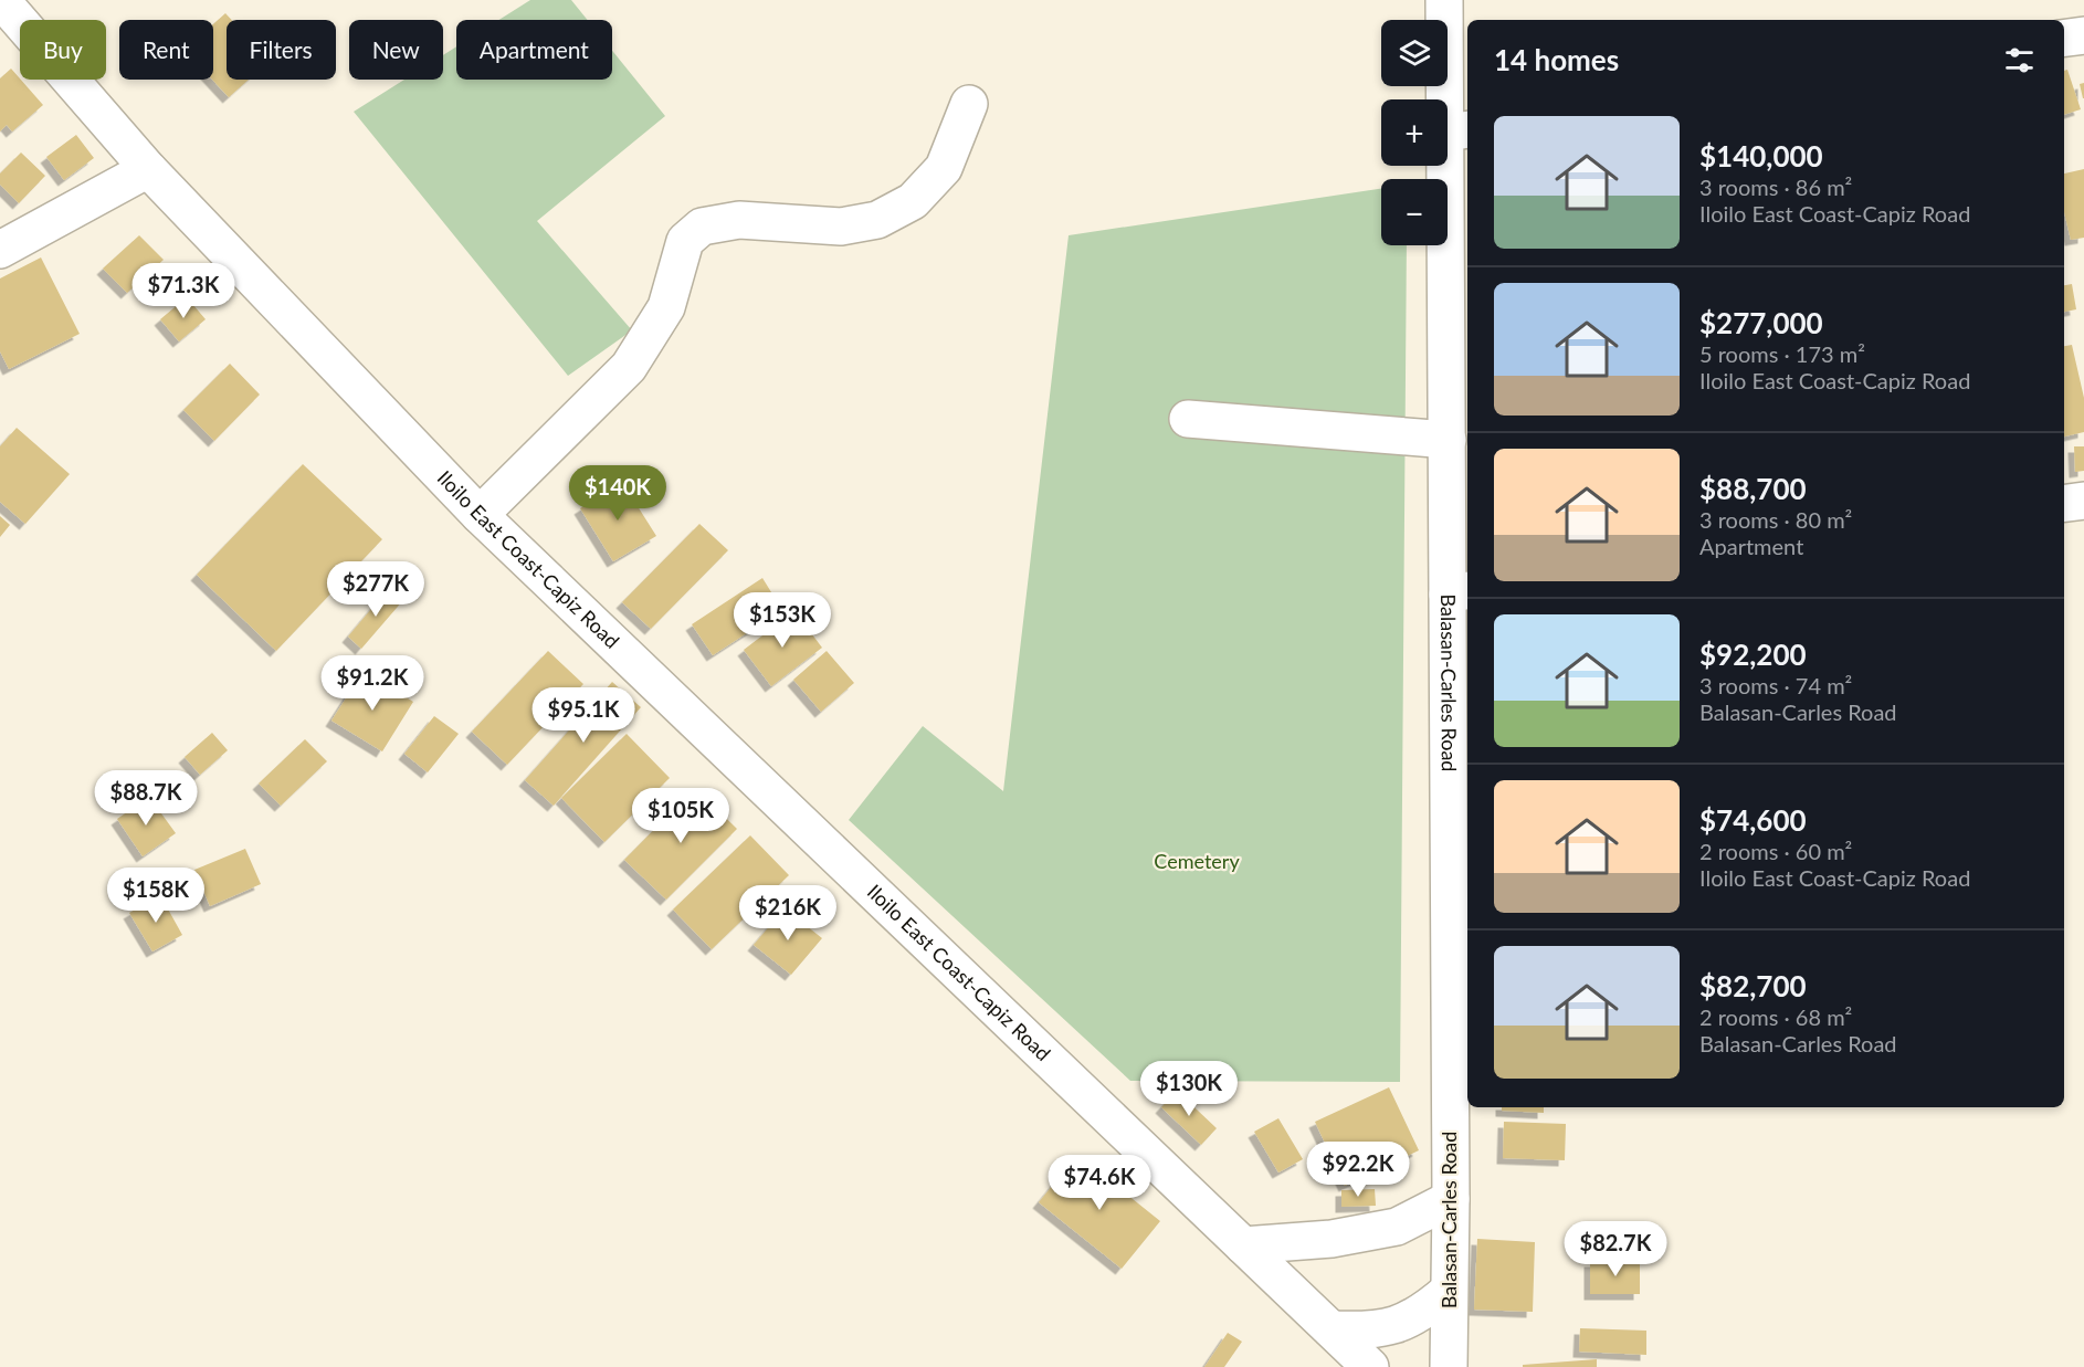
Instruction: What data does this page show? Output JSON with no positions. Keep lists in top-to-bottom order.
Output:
{
  "streets": {
    "main road": ["Iloilo East Coast-Capiz Road", "Balasan-Carles Road"]
  },
  "parks": ["Cemetery"],
  "page": {
    "map_buttons": ["+", "−"],
    "chip": [
      "Buy",
      "Rent",
      "Filters",
      "New",
      "Apartment"
    ],
    "heading": "14 homes",
    "list": [
      {
        "name": "$140,000",
        "note": "3 rooms · 86 m² · Iloilo East Coast-Capiz Road"
      },
      {
        "name": "$277,000",
        "note": "5 rooms · 173 m² · Iloilo East Coast-Capiz Road"
      },
      {
        "name": "$88,700",
        "note": "3 rooms · 80 m² · Apartment"
      },
      {
        "name": "$92,200",
        "note": "3 rooms · 74 m² · Balasan-Carles Road"
      },
      {
        "name": "$74,600",
        "note": "2 rooms · 60 m² · Iloilo East Coast-Capiz Road"
      },
      {
        "name": "$82,700",
        "note": "2 rooms · 68 m² · Balasan-Carles Road"
      }
    ],
    "price": [
      "$71.3K",
      "$140K",
      "$277K",
      "$153K",
      "$91.2K",
      "$95.1K",
      "$88.7K",
      "$105K",
      "$158K",
      "$216K",
      "$130K",
      "$92.2K",
      "$74.6K",
      "$82.7K"
    ]
  }
}
